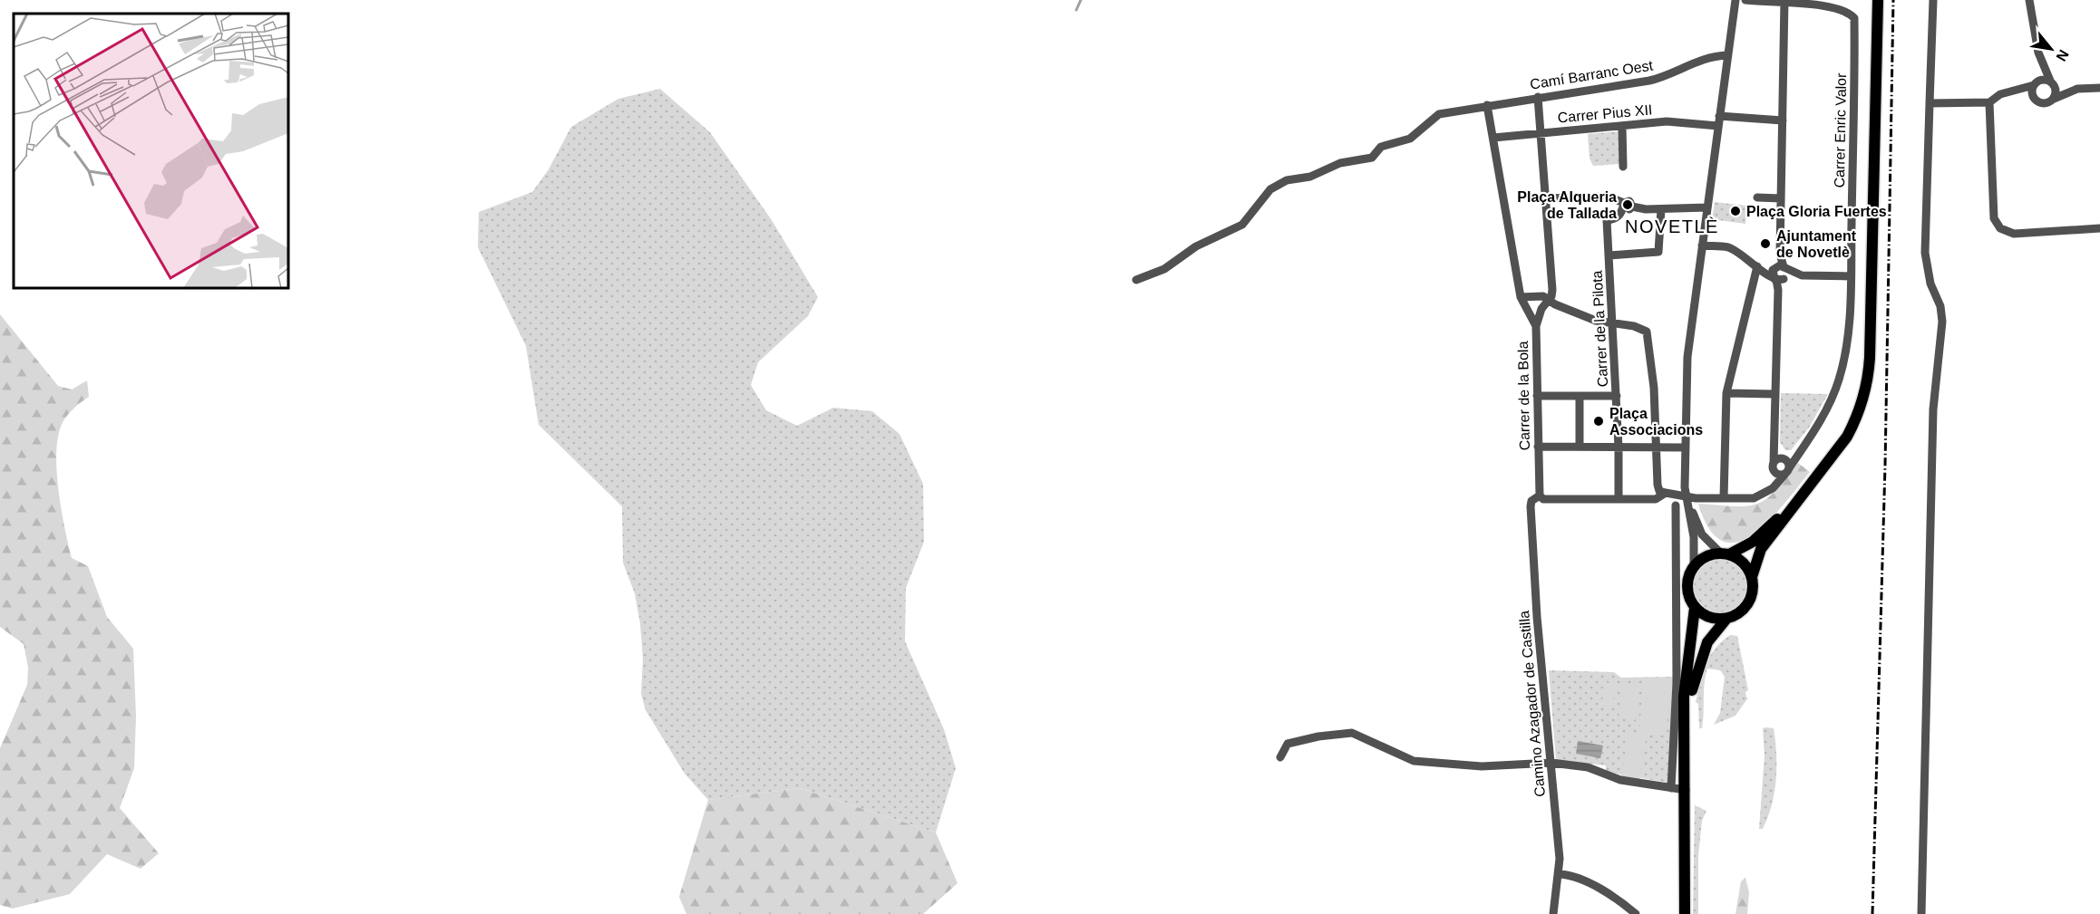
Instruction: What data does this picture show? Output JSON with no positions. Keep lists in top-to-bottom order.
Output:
{
  "streets": {
    "street": [
      "Camí Barranc Oest",
      "Carrer Pius XII",
      "Carrer Enric Valor",
      "Carrer de la Pilota",
      "Carrer de la Bola",
      "Camino Azagador de Castilla"
    ]
  },
  "crossings": [
    ["Camí Barranc Oest", "Carrer de la Bola"],
    ["Carrer Pius XII", "Carrer de la Bola"],
    ["Carrer de la Bola", "Camino Azagador de Castilla"]
  ],
  "districts": ["NOVETLÈ"],
  "places": [
    "Plaça Alqueria de Tallada",
    "Plaça Gloria Fuertes",
    "Ajuntament de Novetlè",
    "Plaça Associacions"
  ],
  "north": "bottom right"
}
